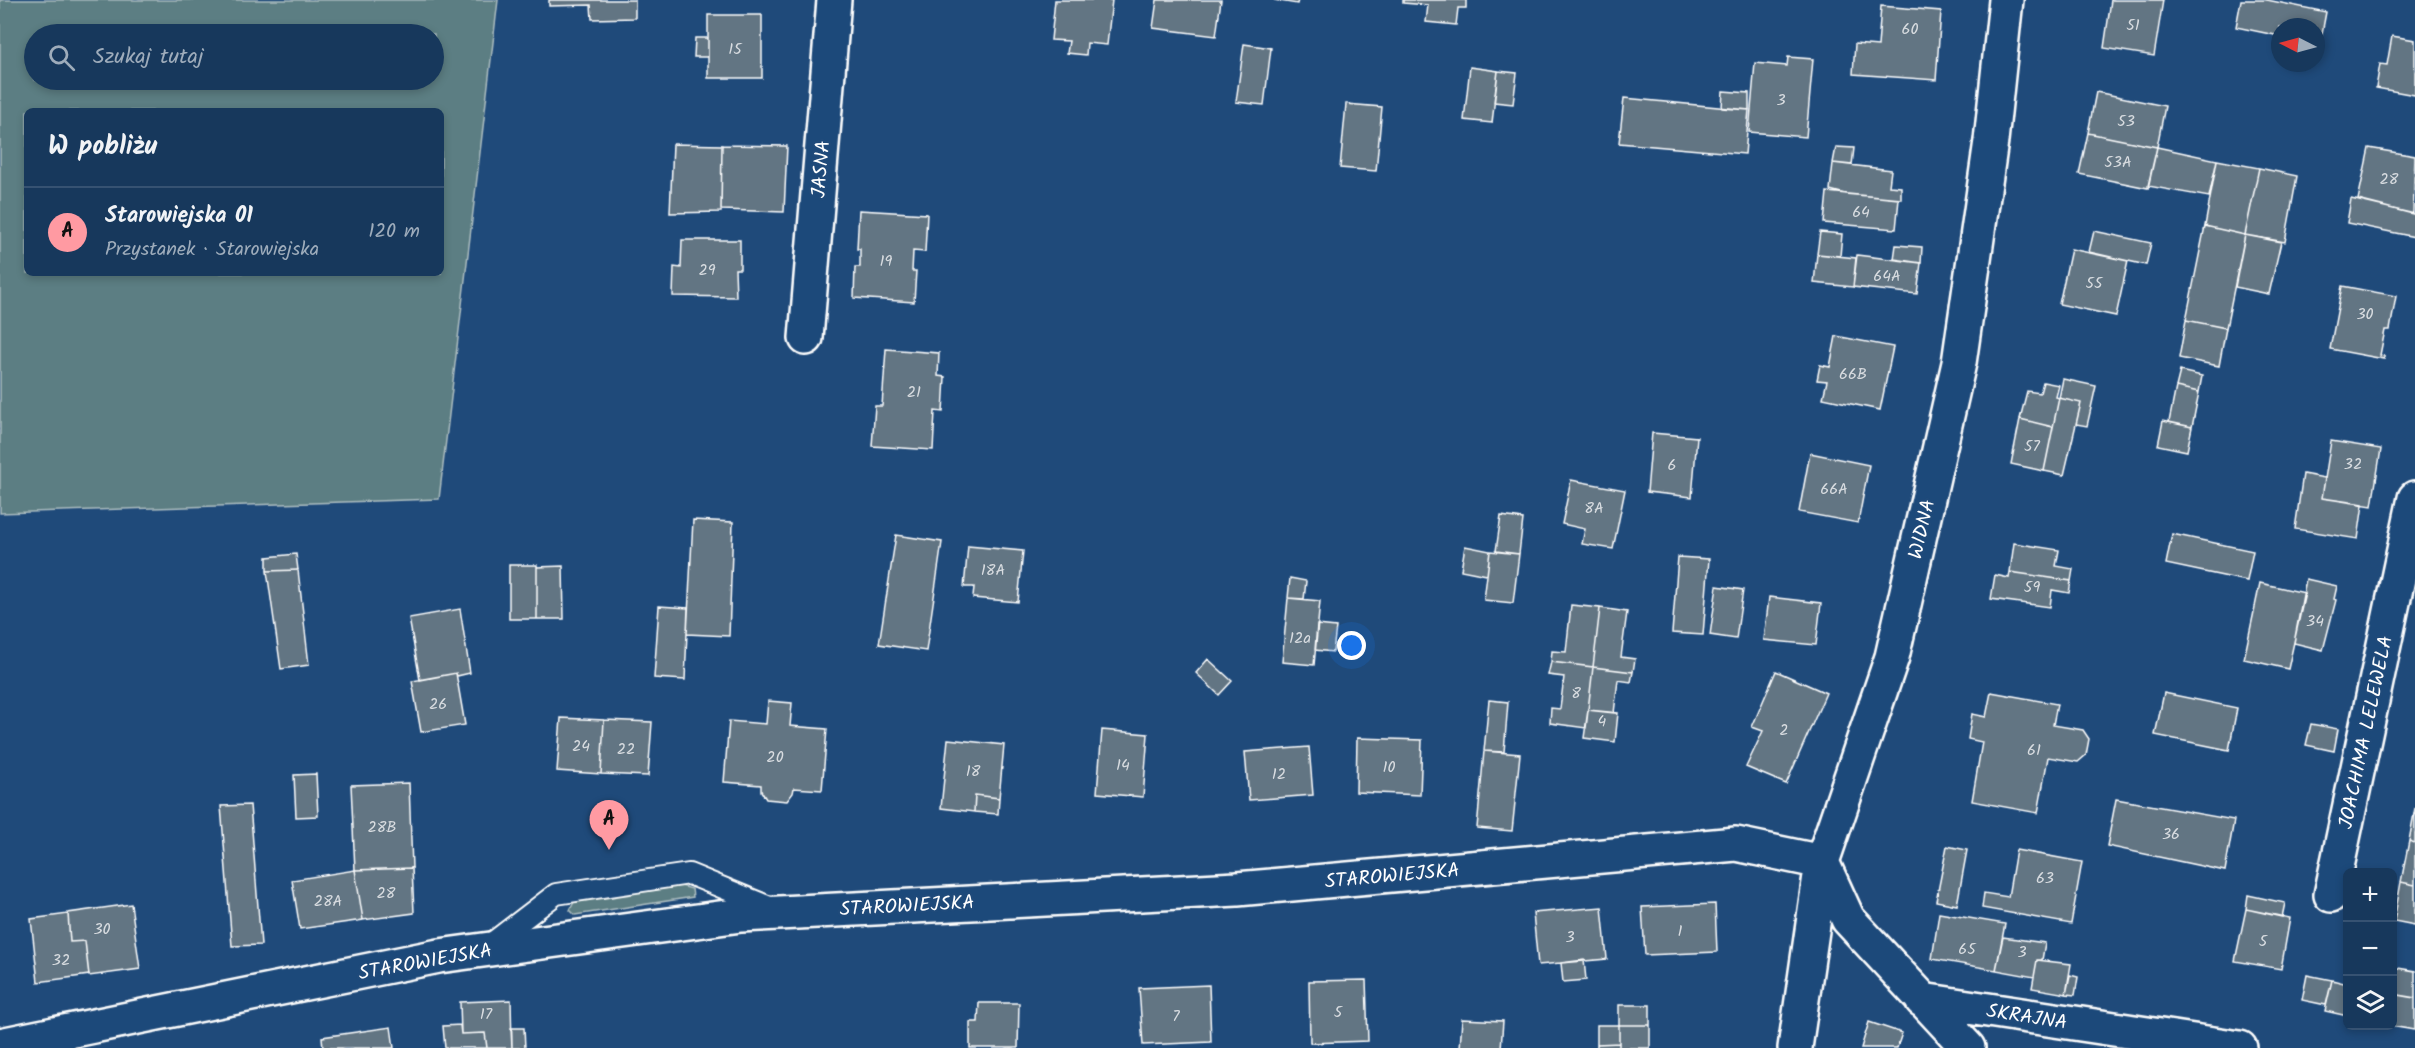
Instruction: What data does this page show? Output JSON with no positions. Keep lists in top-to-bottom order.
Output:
{
  "streets": {
    "street": [
      "JASNA",
      "WIDNA",
      "JOACHIMA LELEWELA",
      "STAROWIEJSKA",
      "SKRAJNA"
    ]
  },
  "crossings": [
    ["WIDNA", "STAROWIEJSKA"]
  ],
  "house_numbers": [
    "51",
    "60",
    "15",
    "3",
    "53",
    "53A",
    "28",
    "64",
    "19",
    "29",
    "64A",
    "55",
    "30",
    "66B",
    "21",
    "57",
    "32",
    "6",
    "66A",
    "8A",
    "18A",
    "59",
    "34",
    "12a",
    "8",
    "26",
    "4",
    "2",
    "24",
    "22",
    "61",
    "20",
    "14",
    "10",
    "18",
    "12",
    "28B",
    "36",
    "63",
    "28",
    "28A",
    "30",
    "1",
    "3",
    "5",
    "65",
    "3",
    "32",
    "5",
    "17",
    "7"
  ],
  "north": "left",
  "page": {
    "search": "Szukaj tutaj",
    "heading": "W pobliżu",
    "list": [
      {
        "mark": "A",
        "name": "Starowiejska 01",
        "note": "Przystanek · Starowiejska",
        "value": "120 m"
      }
    ],
    "pins": "A",
    "map_buttons": ["+", "−"]
  }
}
